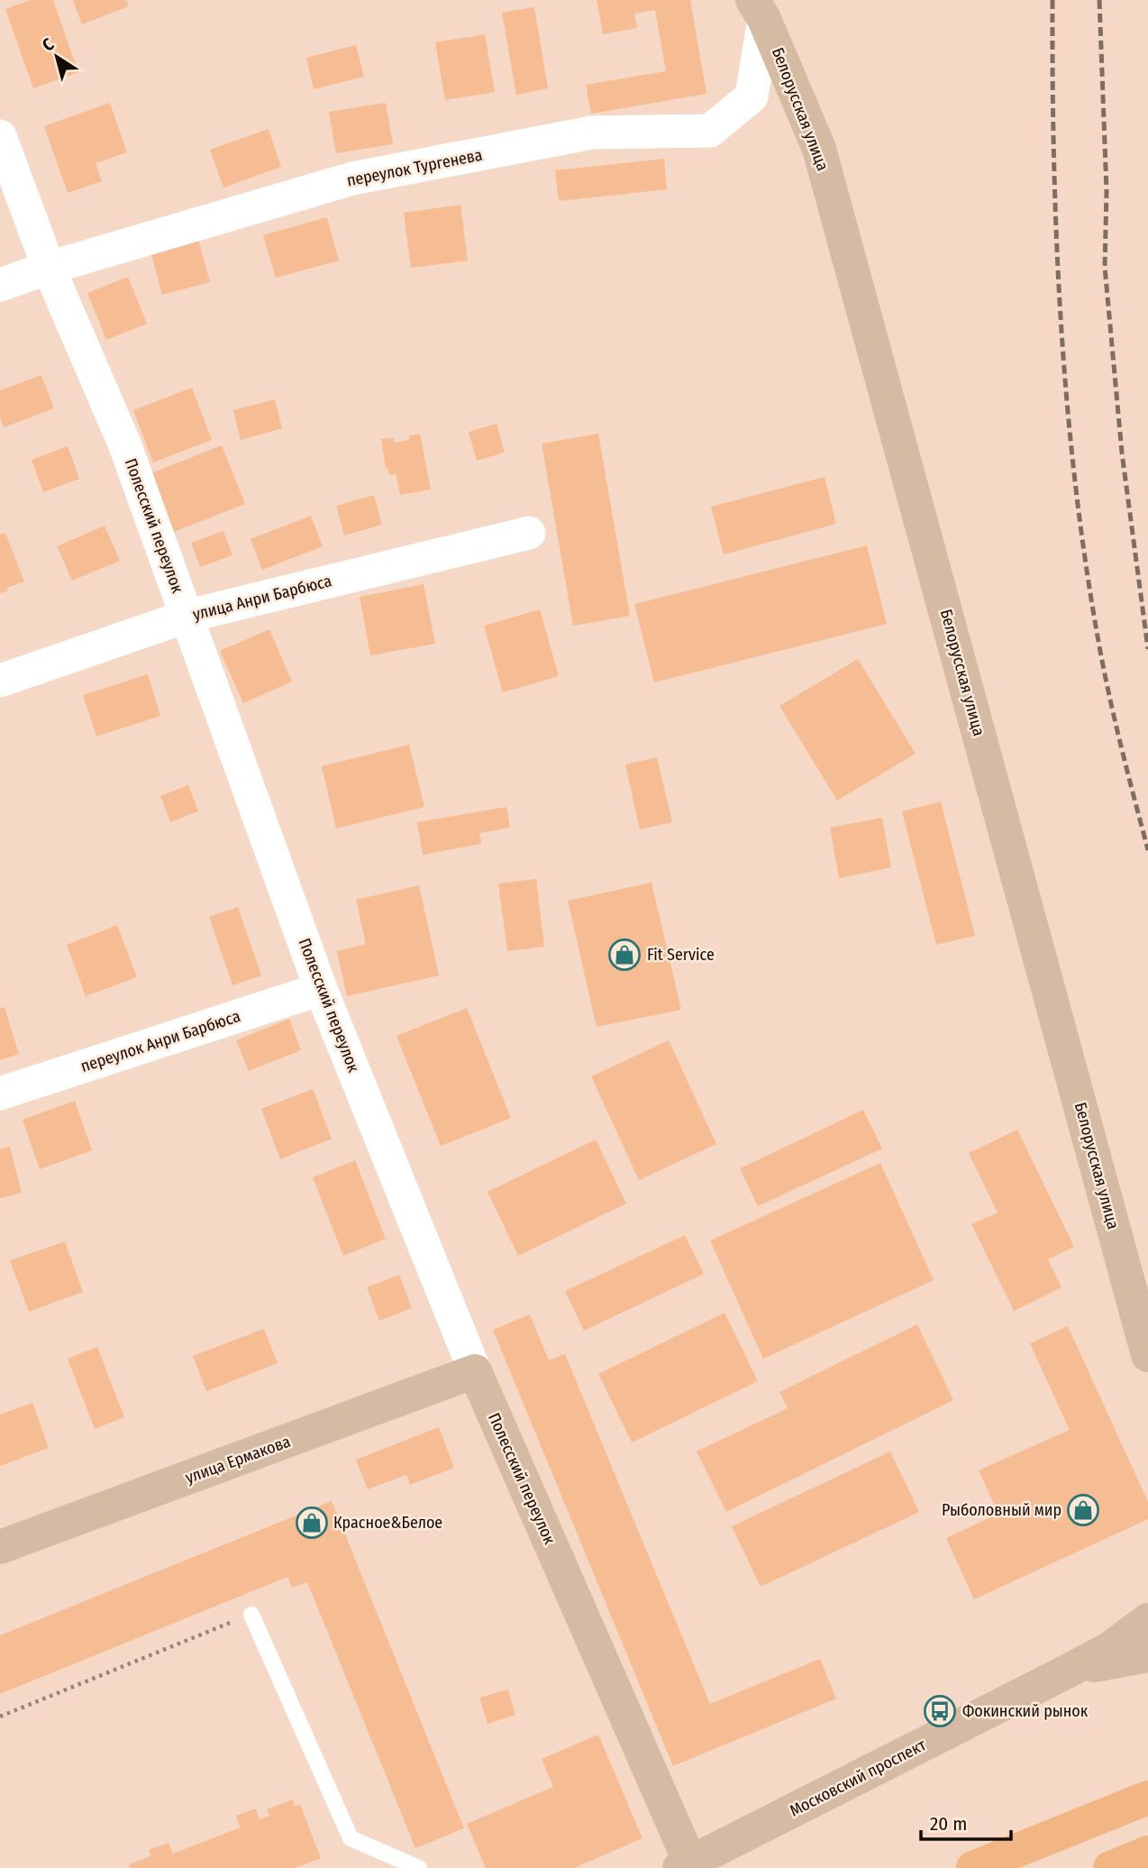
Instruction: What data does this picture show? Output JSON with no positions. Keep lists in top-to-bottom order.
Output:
{
  "streets": {
    "street": [
      "Белорусская улица",
      "переулок Тургенева",
      "Полесский переулок",
      "улица Анри Барбюса",
      "переулок Анри Барбюса",
      "улица Ермакова",
      "Московский проспект"
    ]
  },
  "crossings": [
    ["Белорусская улица", "переулок Тургенева"],
    ["переулок Тургенева", "Полесский переулок"],
    ["Полесский переулок", "улица Анри Барбюса"],
    ["Полесский переулок", "переулок Анри Барбюса"],
    ["Полесский переулок", "улица Ермакова"],
    ["Полесский переулок", "Московский проспект"]
  ],
  "places": {
    "shop": ["Fit Service", "Рыболовный мир", "Красное&Белое"],
    "bus stop": ["Фокинский рынок"]
  },
  "scale_bar": "20 m",
  "north": "top left"
}
